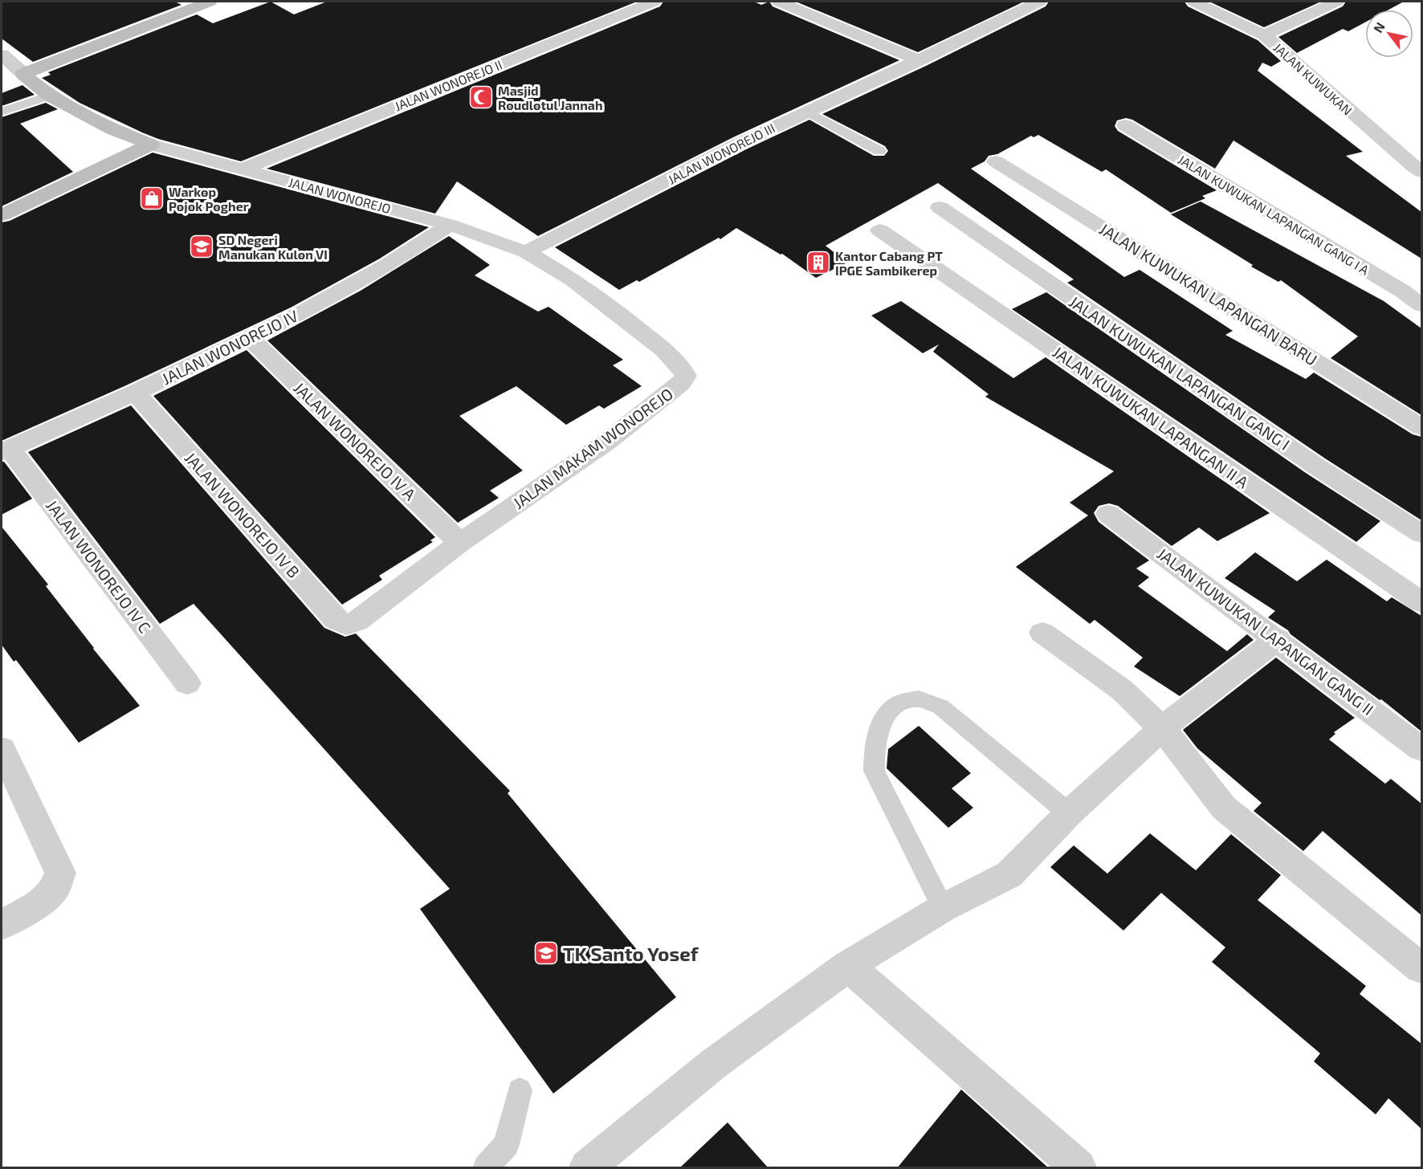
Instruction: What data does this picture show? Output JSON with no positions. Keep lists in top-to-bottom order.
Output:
{
  "streets": {
    "street": [
      "JALAN KUWUKAN",
      "JALAN WONOREJO II",
      "JALAN WONOREJO III",
      "JALAN WONOREJO",
      "JALAN KUWUKAN LAPANGAN GANG I A",
      "JALAN KUWUKAN LAPANGAN BARU",
      "JALAN WONOREJO IV",
      "JALAN KUWUKAN LAPANGAN GANG I",
      "JALAN KUWUKAN LAPANGAN II A",
      "JALAN WONOREJO IV A",
      "JALAN MAKAM WONOREJO",
      "JALAN WONOREJO IV B",
      "JALAN WONOREJO IV C",
      "JALAN KUWUKAN LAPANGAN GANG II"
    ]
  },
  "crossings": [
    ["JALAN WONOREJO II", "JALAN WONOREJO"],
    ["JALAN WONOREJO III", "JALAN WONOREJO"],
    ["JALAN WONOREJO III", "JALAN MAKAM WONOREJO"],
    ["JALAN WONOREJO", "JALAN WONOREJO IV"],
    ["JALAN WONOREJO", "JALAN MAKAM WONOREJO"],
    ["JALAN WONOREJO IV", "JALAN WONOREJO IV A"],
    ["JALAN WONOREJO IV", "JALAN WONOREJO IV B"],
    ["JALAN WONOREJO IV", "JALAN WONOREJO IV C"],
    ["JALAN WONOREJO IV A", "JALAN MAKAM WONOREJO"],
    ["JALAN MAKAM WONOREJO", "JALAN WONOREJO IV B"]
  ],
  "places": {
    "mosque": ["Masjid Roudlotul Jannah"],
    "shop": ["Warkop Pojok Pogher"],
    "school or university": ["SD Negeri Manukan Kulon VI", "TK Santo Yosef"],
    "building": ["Kantor Cabang PT IPGE Sambikerep"]
  },
  "north": "top left"
}
